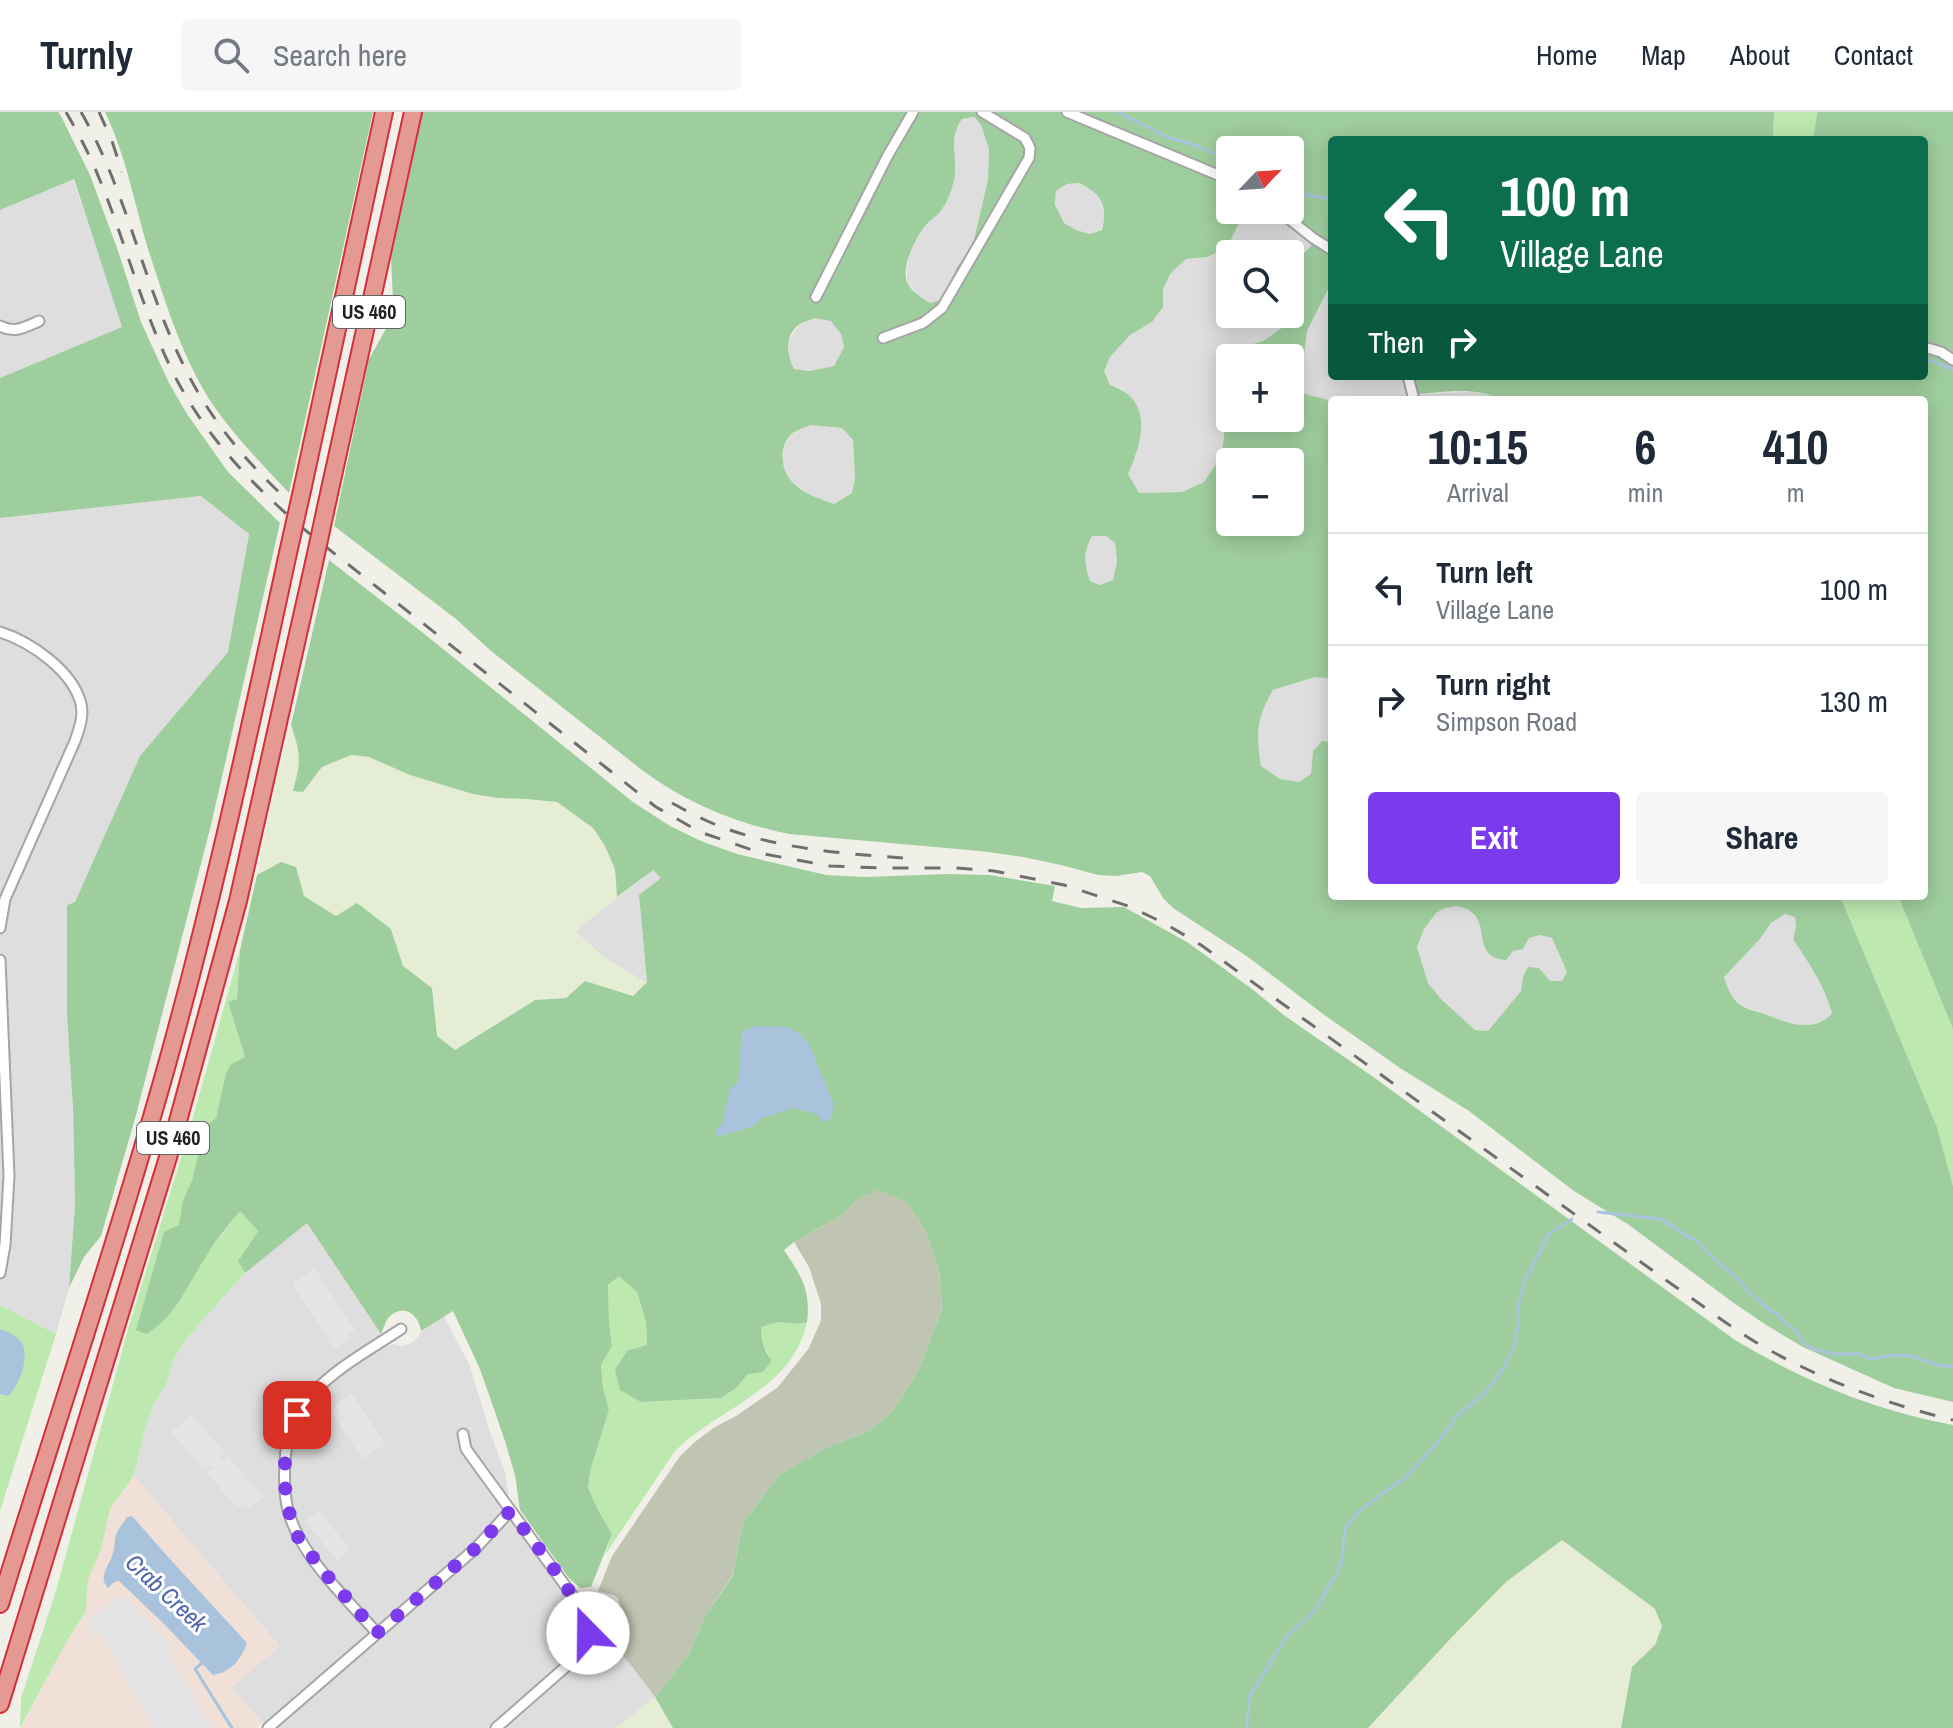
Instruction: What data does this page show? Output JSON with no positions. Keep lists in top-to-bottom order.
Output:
{
  "streets": {
    "highway": ["US 460"]
  },
  "water": ["Crab Creek"],
  "north": "top right",
  "page": {
    "header": "Turnly",
    "search": "Search here",
    "nav": [
      "Home",
      "Map",
      "About",
      "Contact"
    ],
    "map_buttons": ["+", "−"],
    "turn": ["100 m", "Village Lane"],
    "then": "Then",
    "eta": [
      "10:15",
      "Arrival",
      "6",
      "min",
      "410",
      "m"
    ],
    "list": [
      {
        "name": "Turn left",
        "note": "Village Lane",
        "value": "100 m"
      },
      {
        "name": "Turn right",
        "note": "Simpson Road",
        "value": "130 m"
      }
    ],
    "buttons": ["Exit", "Share"]
  }
}
